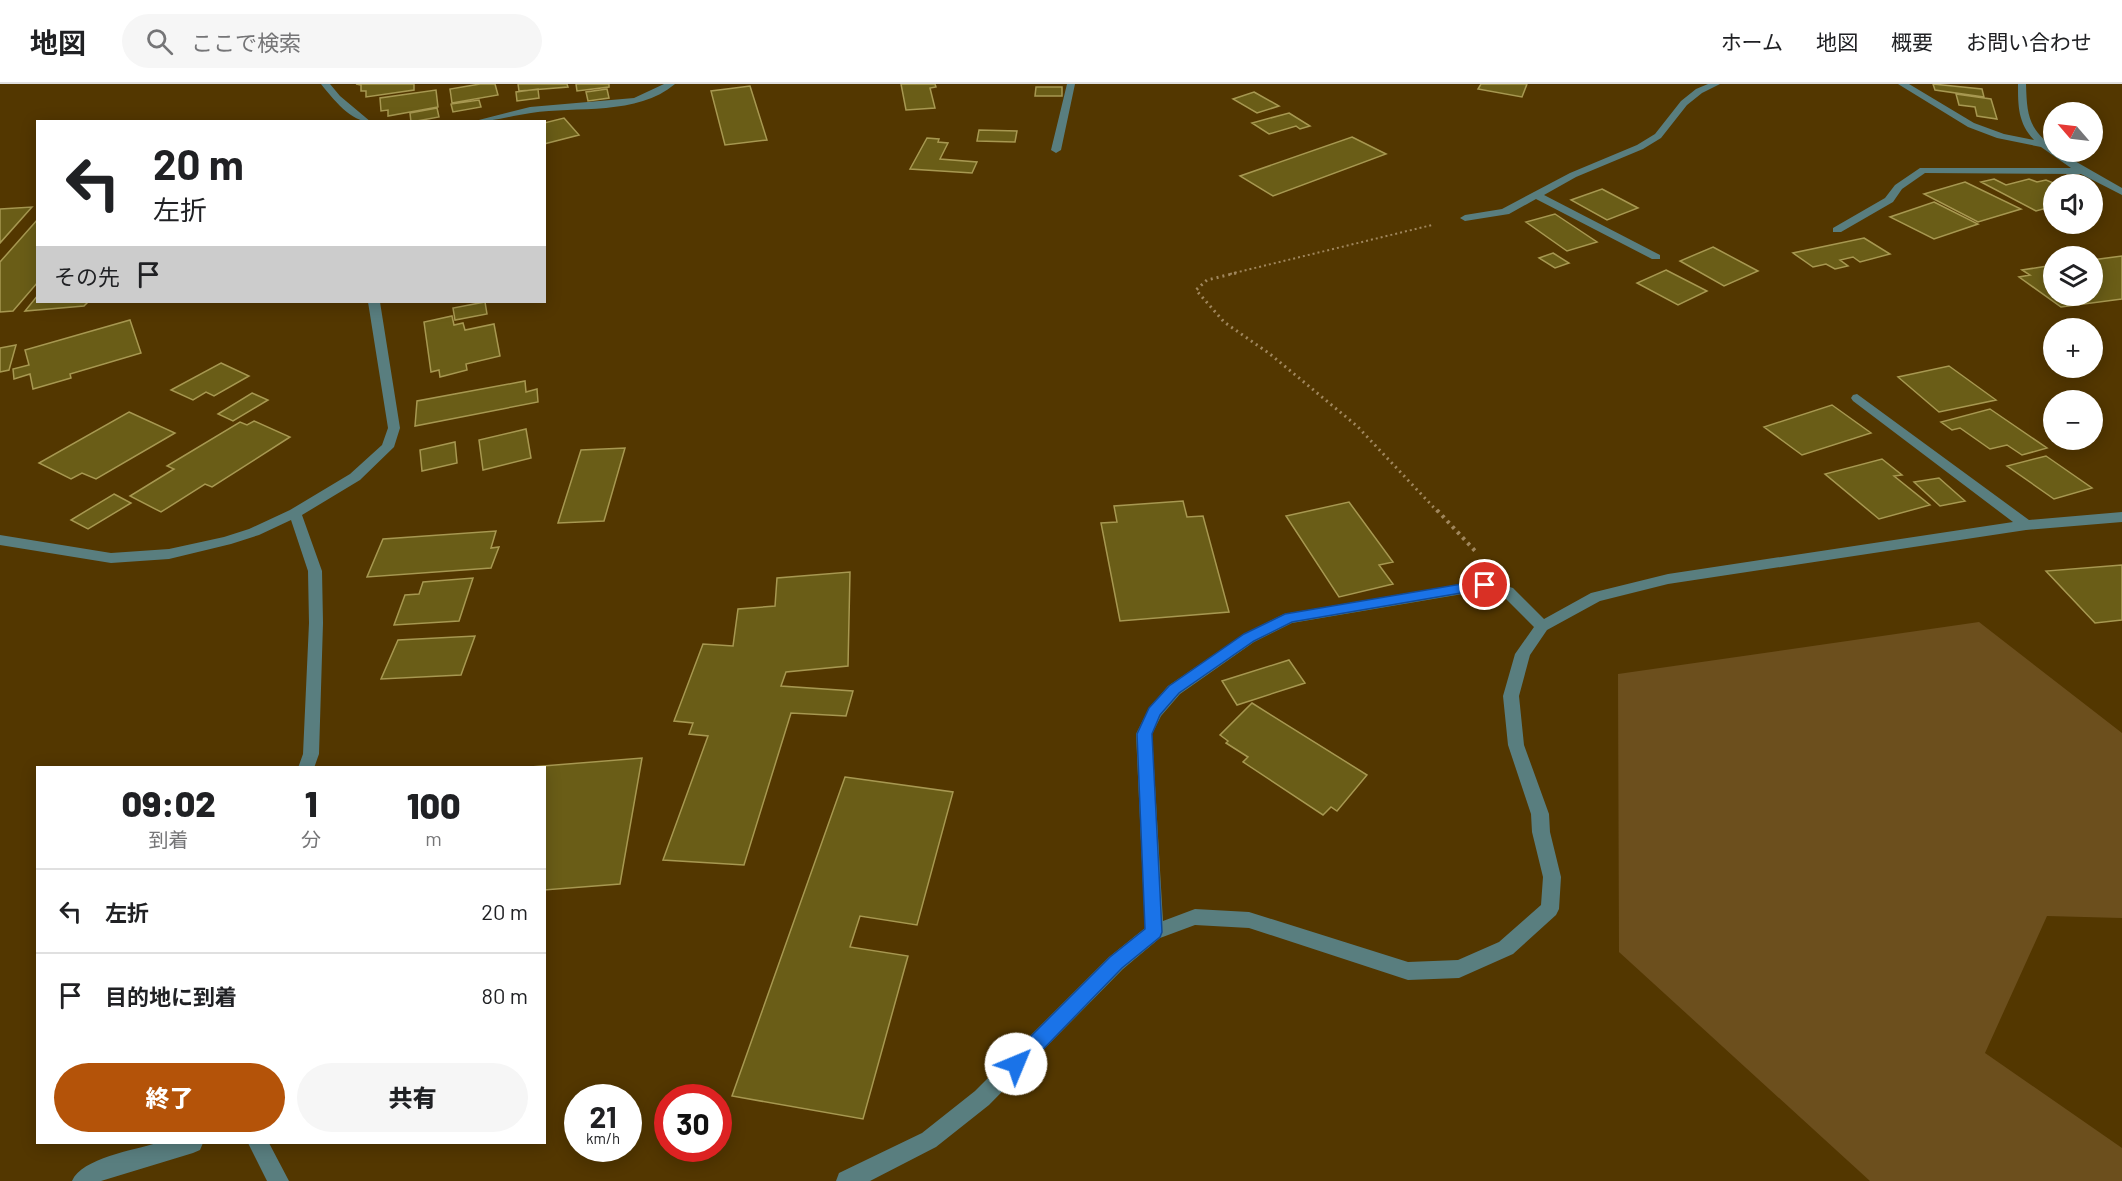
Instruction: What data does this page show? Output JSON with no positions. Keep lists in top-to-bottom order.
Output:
{
  "north": "top left",
  "page": {
    "header": "地図",
    "search": "ここで検索",
    "nav": [
      "ホーム",
      "地図",
      "概要",
      "お問い合わせ"
    ],
    "map_buttons": ["+", "−"],
    "turn": ["20 m", "左折"],
    "then": "その先",
    "eta": [
      "09:02",
      "到着",
      "1",
      "分",
      "100",
      "m"
    ],
    "list": [
      {
        "name": "左折",
        "value": "20 m"
      },
      {
        "name": "目的地に到着",
        "value": "80 m"
      }
    ],
    "buttons": ["終了", "共有"],
    "speed": "21 km/h",
    "limit": "30"
  }
}
